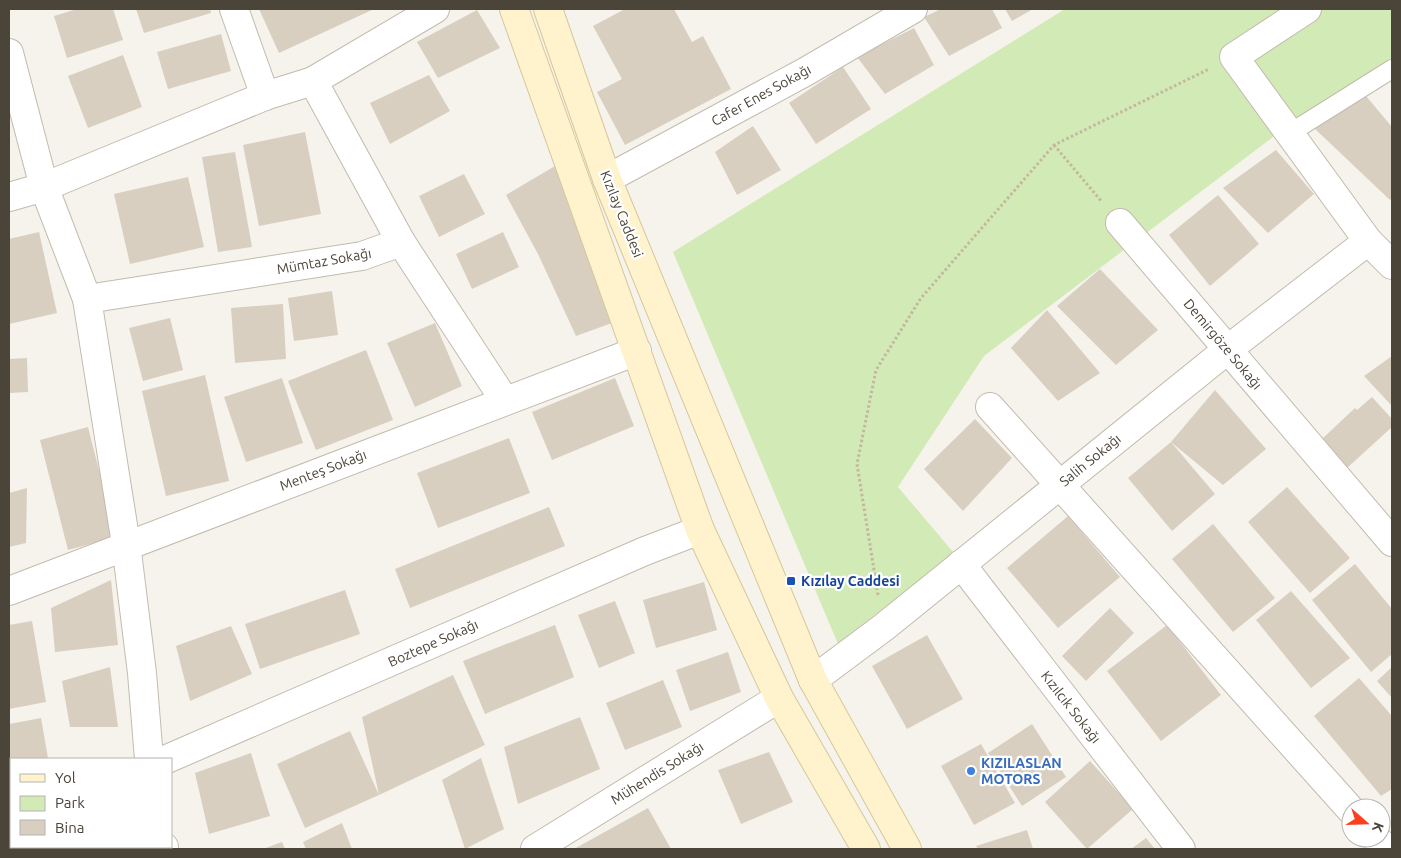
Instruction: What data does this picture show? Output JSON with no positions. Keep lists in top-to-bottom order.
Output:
{
  "streets": {
    "main road": ["Kızılay Caddesi"],
    "street": [
      "Cafer Enes Sokağı",
      "Mümtaz Sokağı",
      "Demirgöze Sokağı",
      "Salih Sokağı",
      "Menteş Sokağı",
      "Boztepe Sokağı",
      "Kızılcık Sokağı",
      "Mühendis Sokağı"
    ]
  },
  "crossings": [
    ["Cafer Enes Sokağı", "Kızılay Caddesi"],
    ["Kızılay Caddesi", "Salih Sokağı"],
    ["Demirgöze Sokağı", "Salih Sokağı"],
    ["Salih Sokağı", "Kızılcık Sokağı"]
  ],
  "places": {
    "transit": ["Kızılay Caddesi"],
    "other": ["KIZILASLAN MOTORS"]
  },
  "legend": ["Yol", "Park", "Bina"],
  "north": "right"
}
